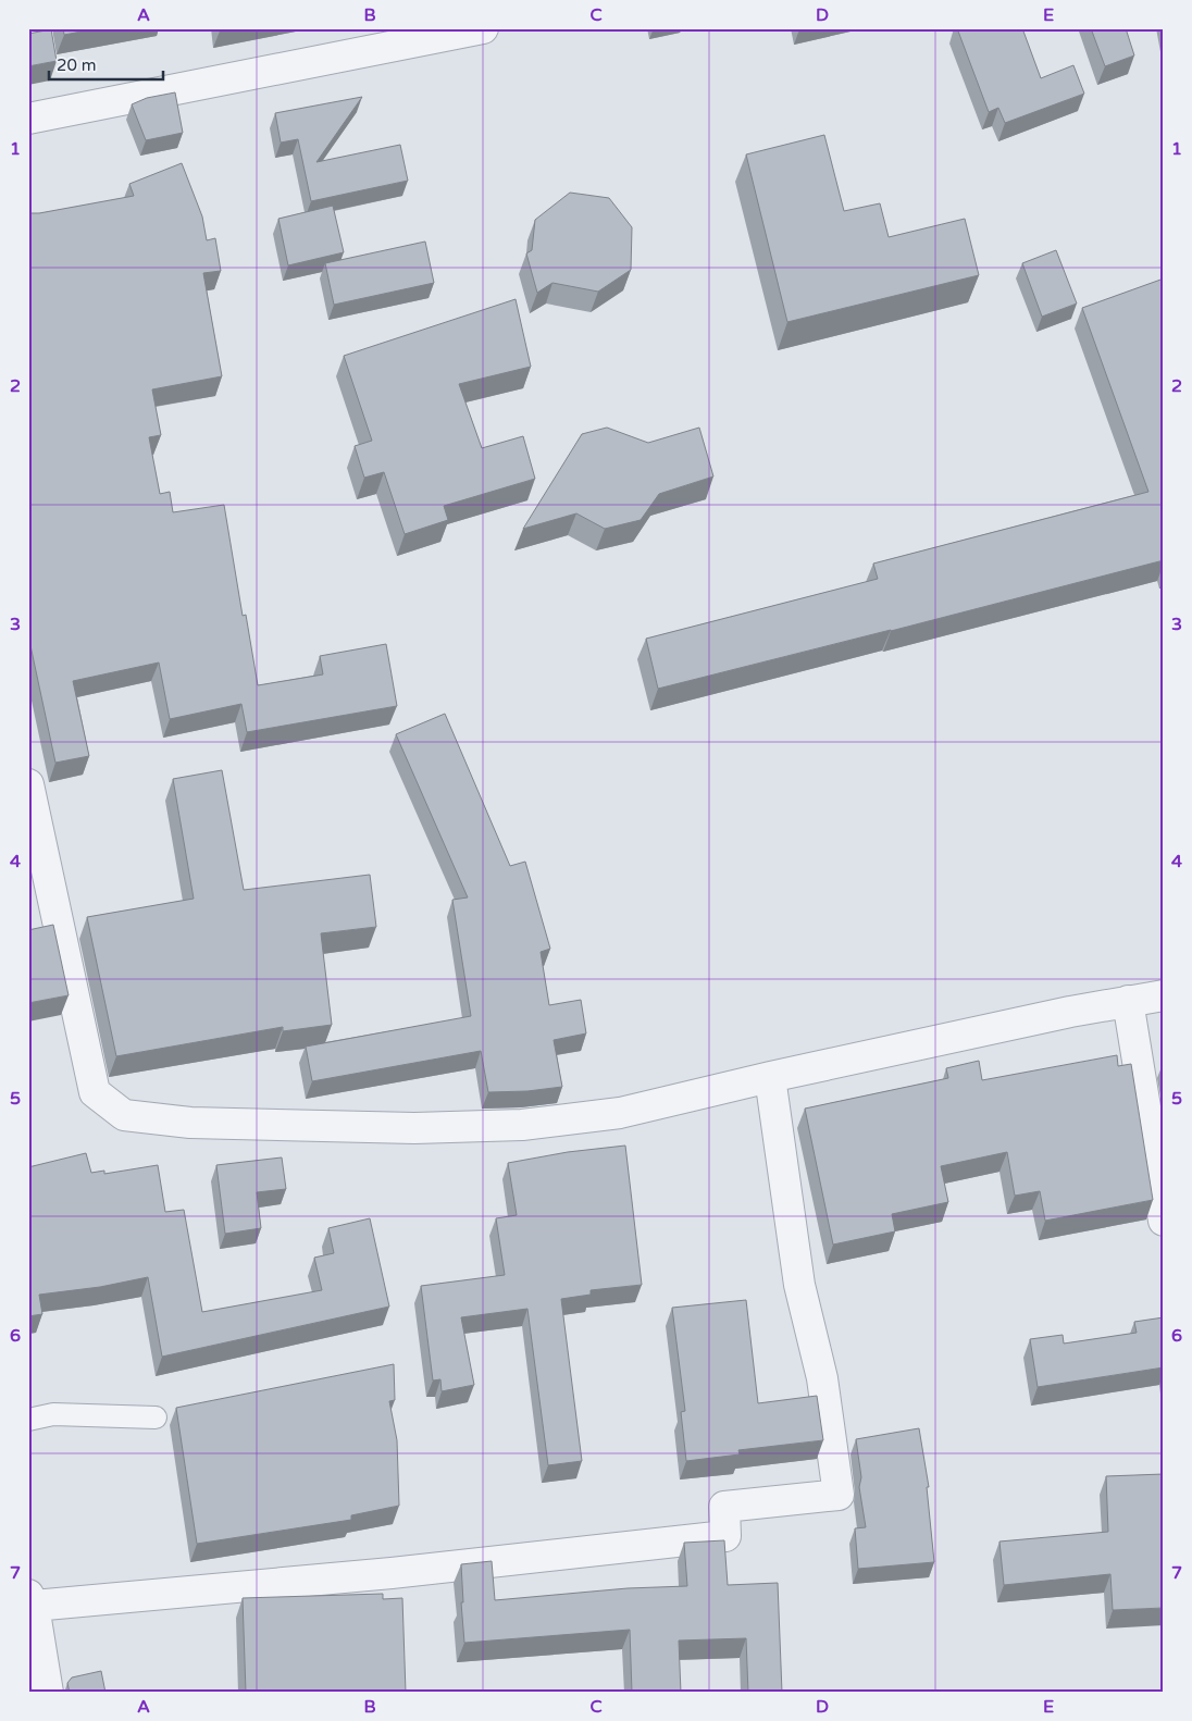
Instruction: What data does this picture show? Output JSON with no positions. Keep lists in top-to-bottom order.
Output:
{
  "scale_bar": "20 m",
  "grid": {
    "columns": [
      "A",
      "B",
      "C",
      "D",
      "E"
    ],
    "rows": [
      "1",
      "2",
      "3",
      "4",
      "5",
      "6",
      "7"
    ]
  }
}
